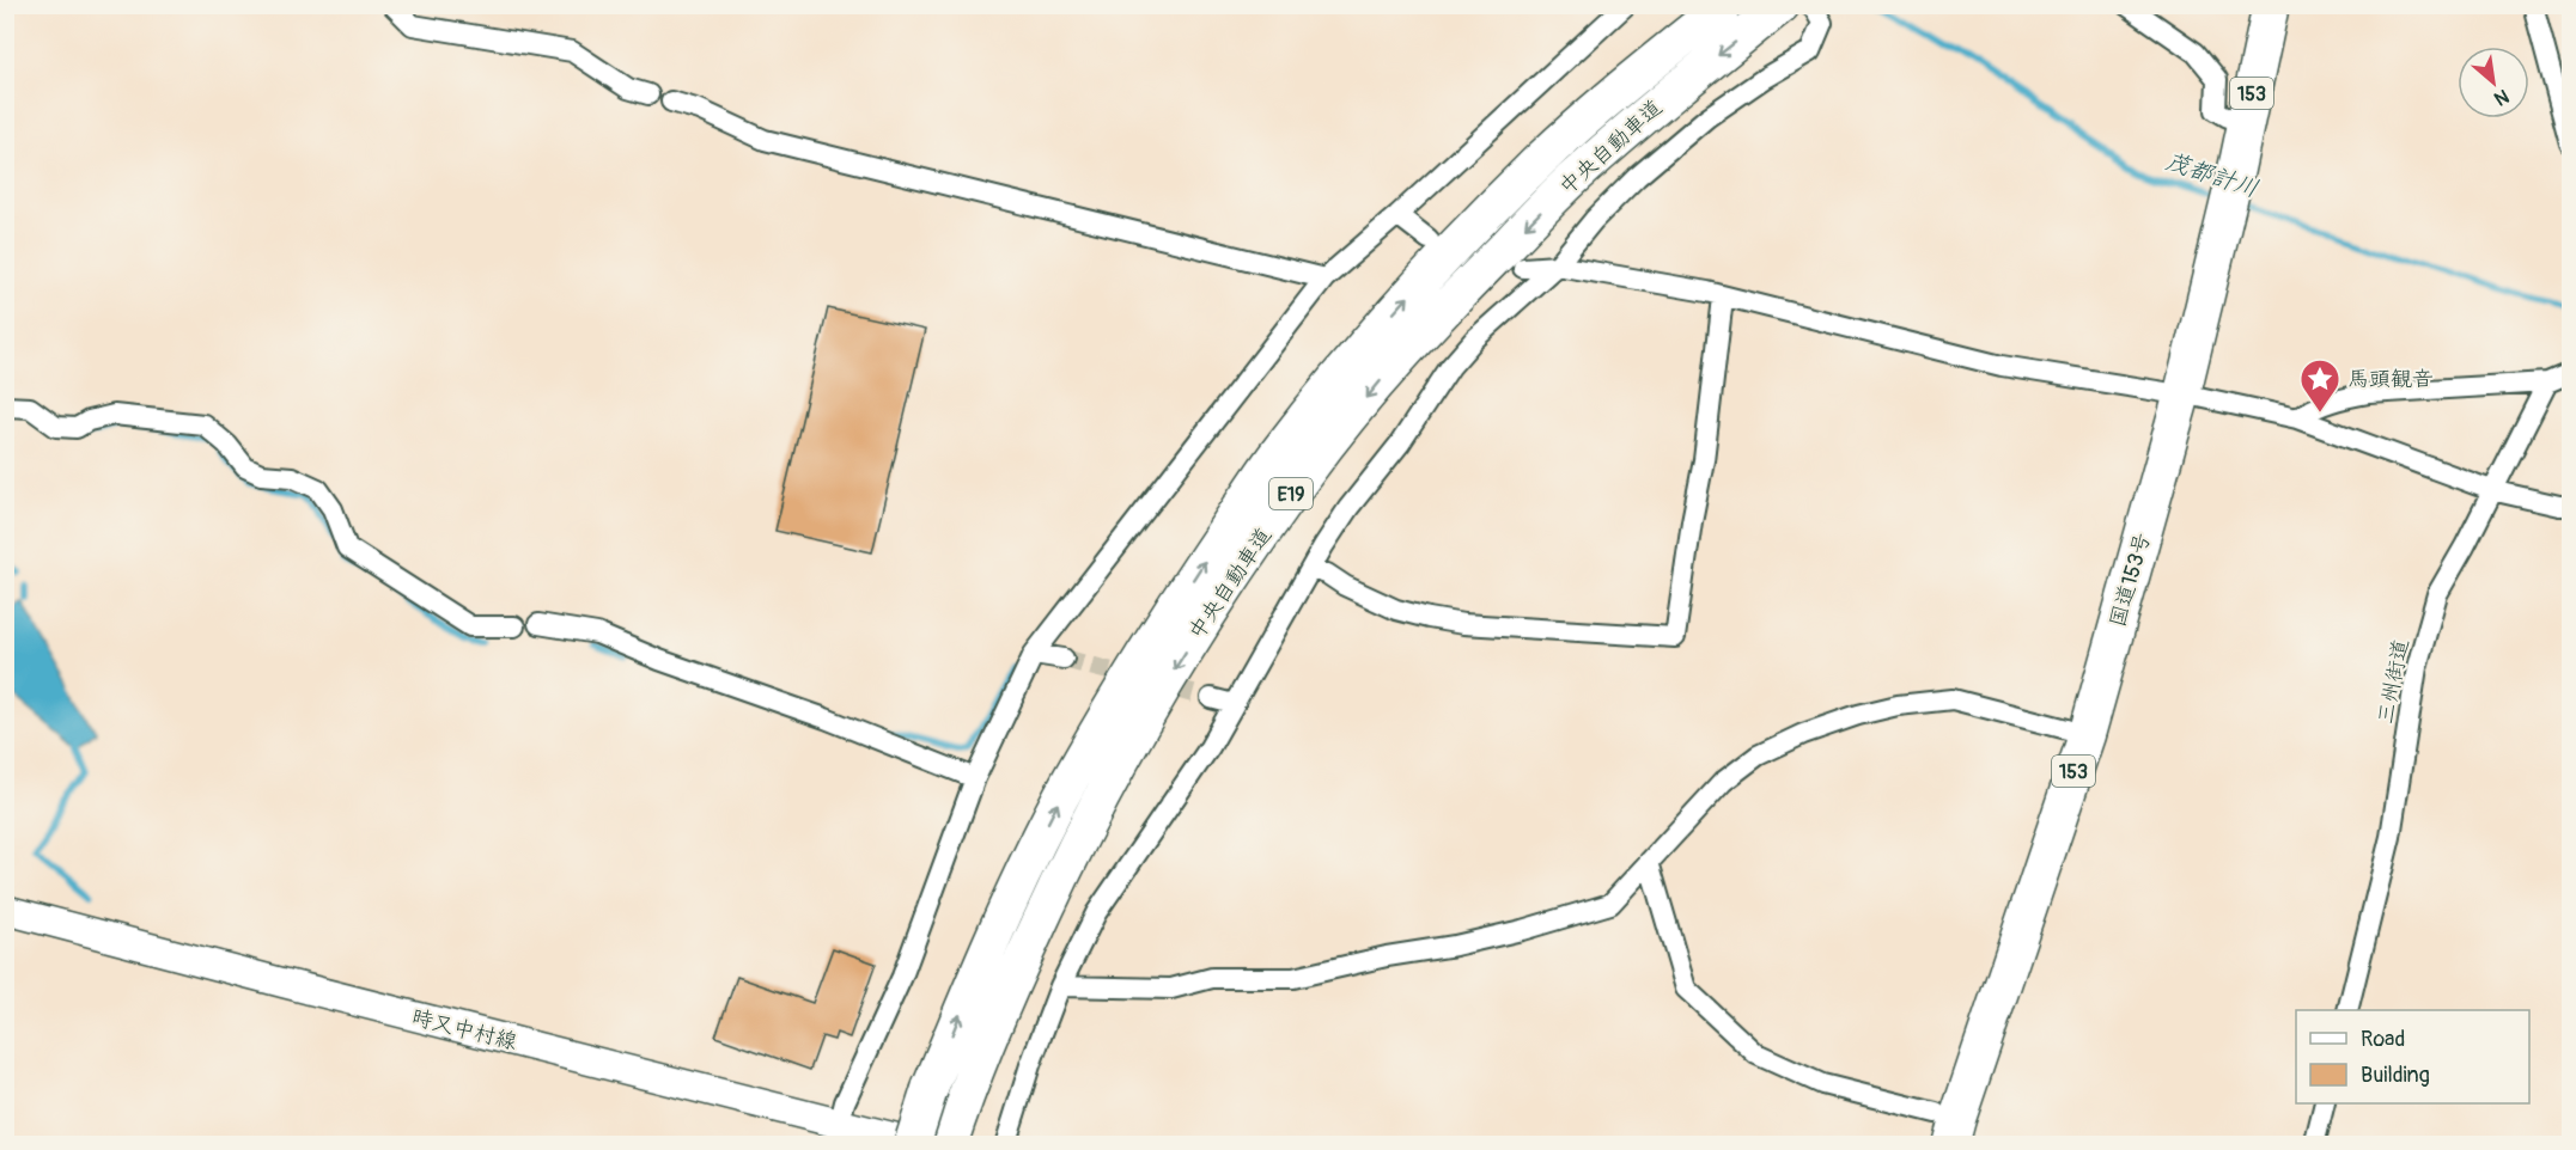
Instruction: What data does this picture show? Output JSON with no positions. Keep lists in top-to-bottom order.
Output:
{
  "streets": {
    "highway": [
      "153",
      "中央自動車道",
      "E19",
      "国道153号"
    ],
    "main road": ["時又中村線"],
    "street": ["三州街道"]
  },
  "water": ["茂都計川"],
  "places": {
    "place": ["馬頭観音"]
  },
  "legend": ["Road", "Building"],
  "north": "bottom right"
}
